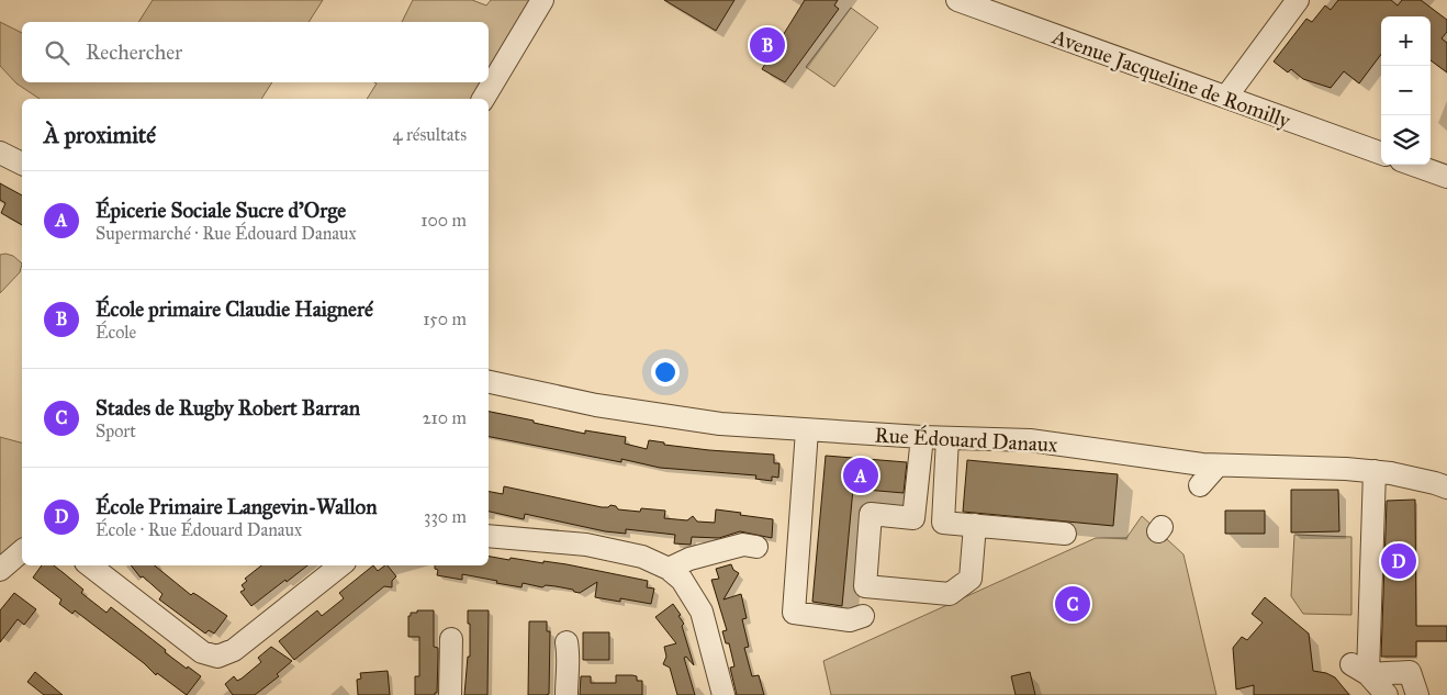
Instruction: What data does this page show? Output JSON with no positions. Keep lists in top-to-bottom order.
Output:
{
  "streets": {
    "street": ["Avenue Jacqueline de Romilly", "Rue Édouard Danaux"]
  },
  "page": {
    "map_buttons": ["+", "−"],
    "search": "Rechercher",
    "pins": [
      "B",
      "A",
      "D",
      "C"
    ],
    "heading": ["À proximité", "4 résultats"],
    "list": [
      {
        "mark": "A",
        "name": "Épicerie Sociale Sucre d'Orge",
        "note": "Supermarché · Rue Édouard Danaux",
        "value": "100 m"
      },
      {
        "mark": "B",
        "name": "École primaire Claudie Haigneré",
        "note": "École",
        "value": "150 m"
      },
      {
        "mark": "C",
        "name": "Stades de Rugby Robert Barran",
        "note": "Sport",
        "value": "210 m"
      },
      {
        "mark": "D",
        "name": "École Primaire Langevin-Wallon",
        "note": "École · Rue Édouard Danaux",
        "value": "330 m"
      }
    ]
  }
}
